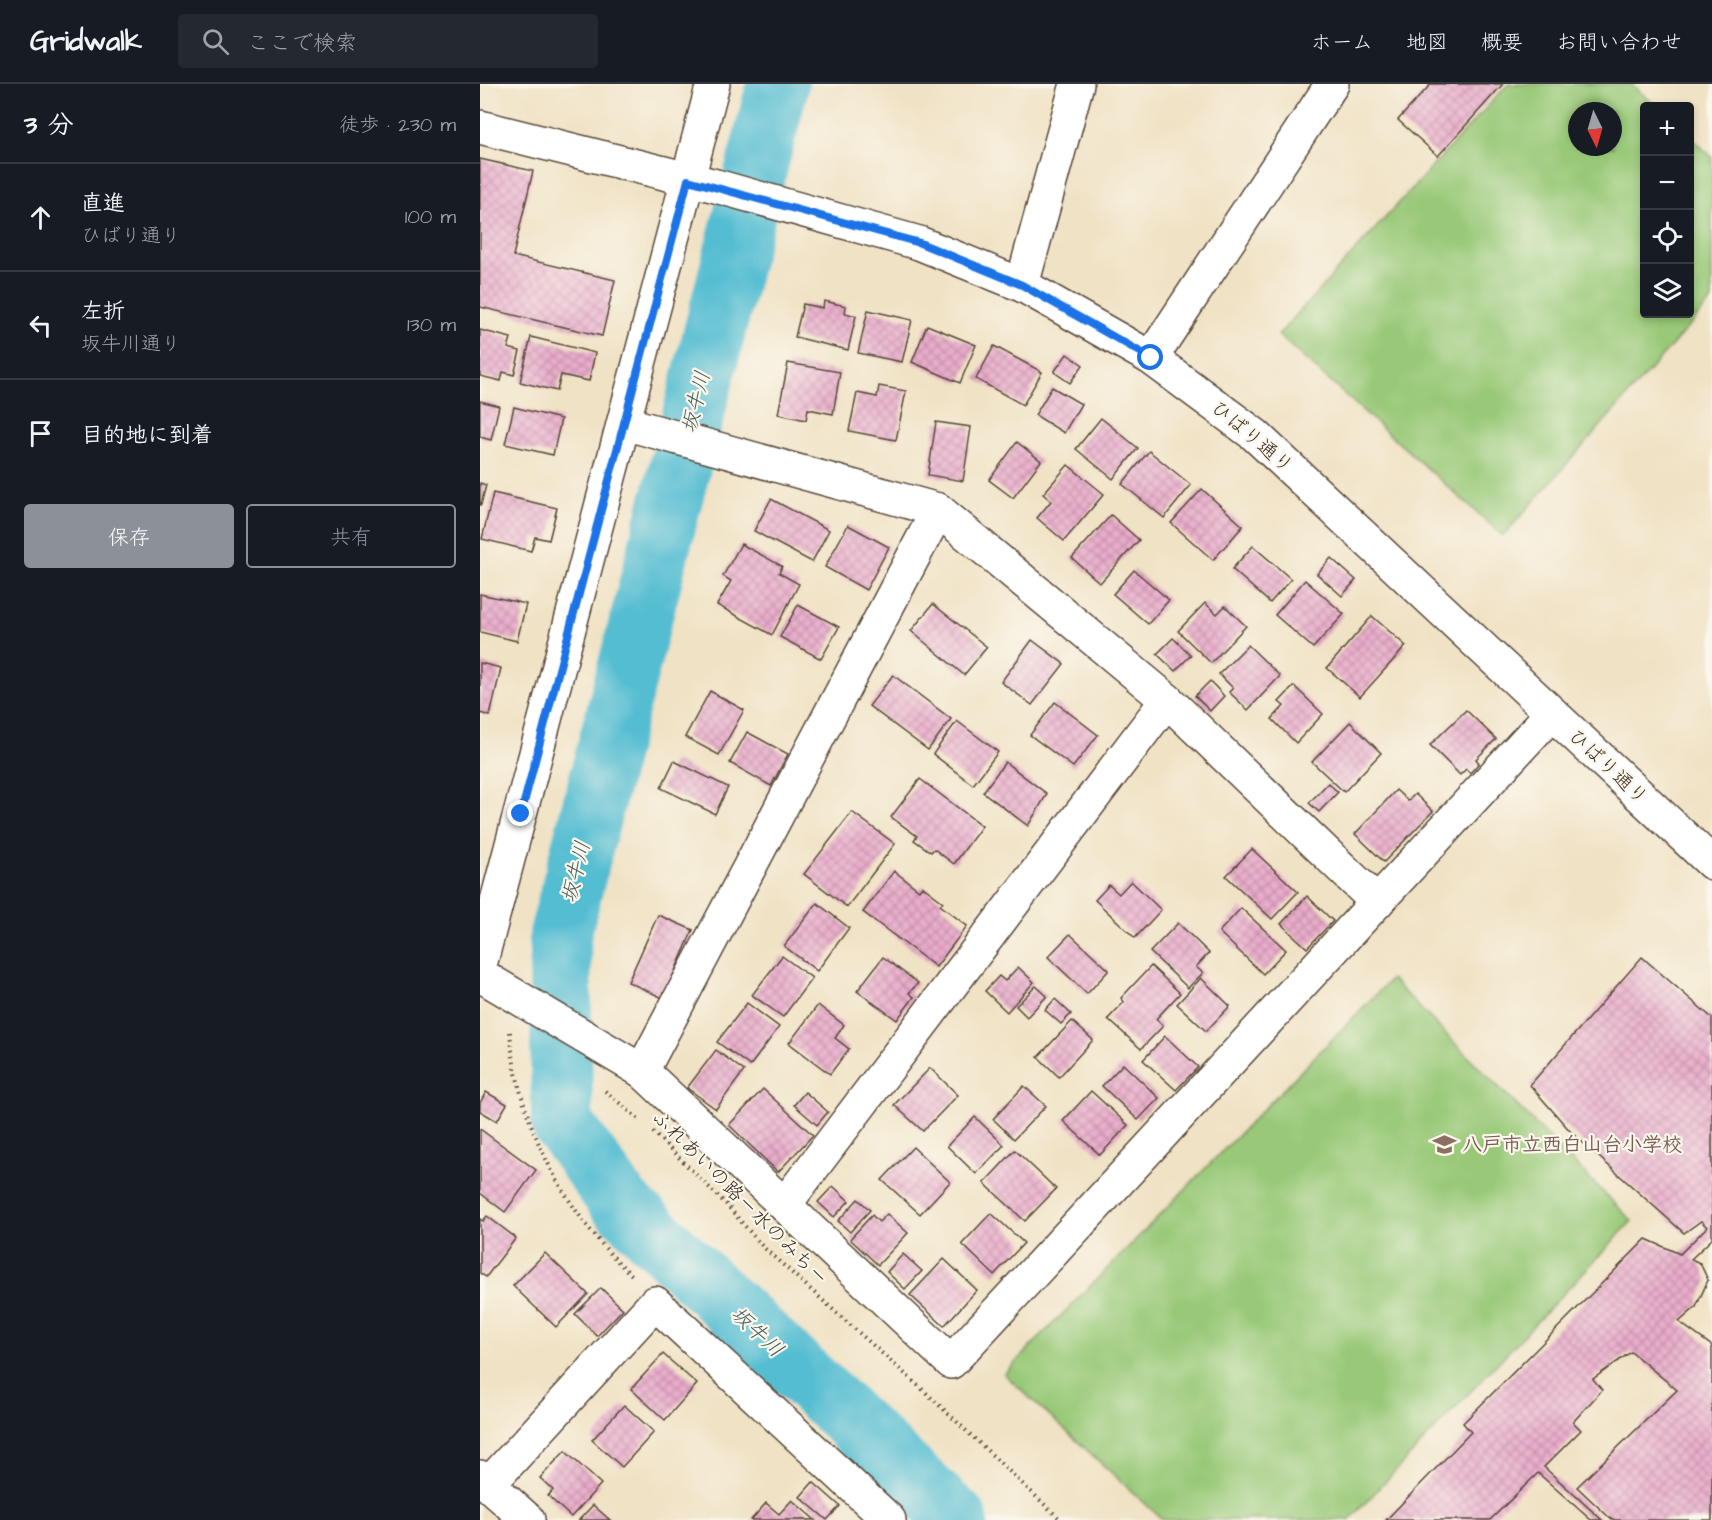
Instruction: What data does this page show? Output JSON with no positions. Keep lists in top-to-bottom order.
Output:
{
  "streets": {
    "street": ["ひばり通り"],
    "path": ["ふれあいの路－水のみち－"]
  },
  "water": ["坂牛川"],
  "places": {
    "school or university": ["八戸市立西白山台小学校"]
  },
  "north": "bottom",
  "page": {
    "header": "Gridwalk",
    "search": "ここで検索",
    "nav": [
      "ホーム",
      "地図",
      "概要",
      "お問い合わせ"
    ],
    "heading": ["3 分", "徒歩 · 230 m"],
    "map_buttons": ["+", "−"],
    "list": [
      ["直進", "ひばり通り", "100 m"],
      ["左折", "坂牛川通り", "130 m"],
      "目的地に到着"
    ],
    "buttons": ["保存", "共有"]
  }
}
